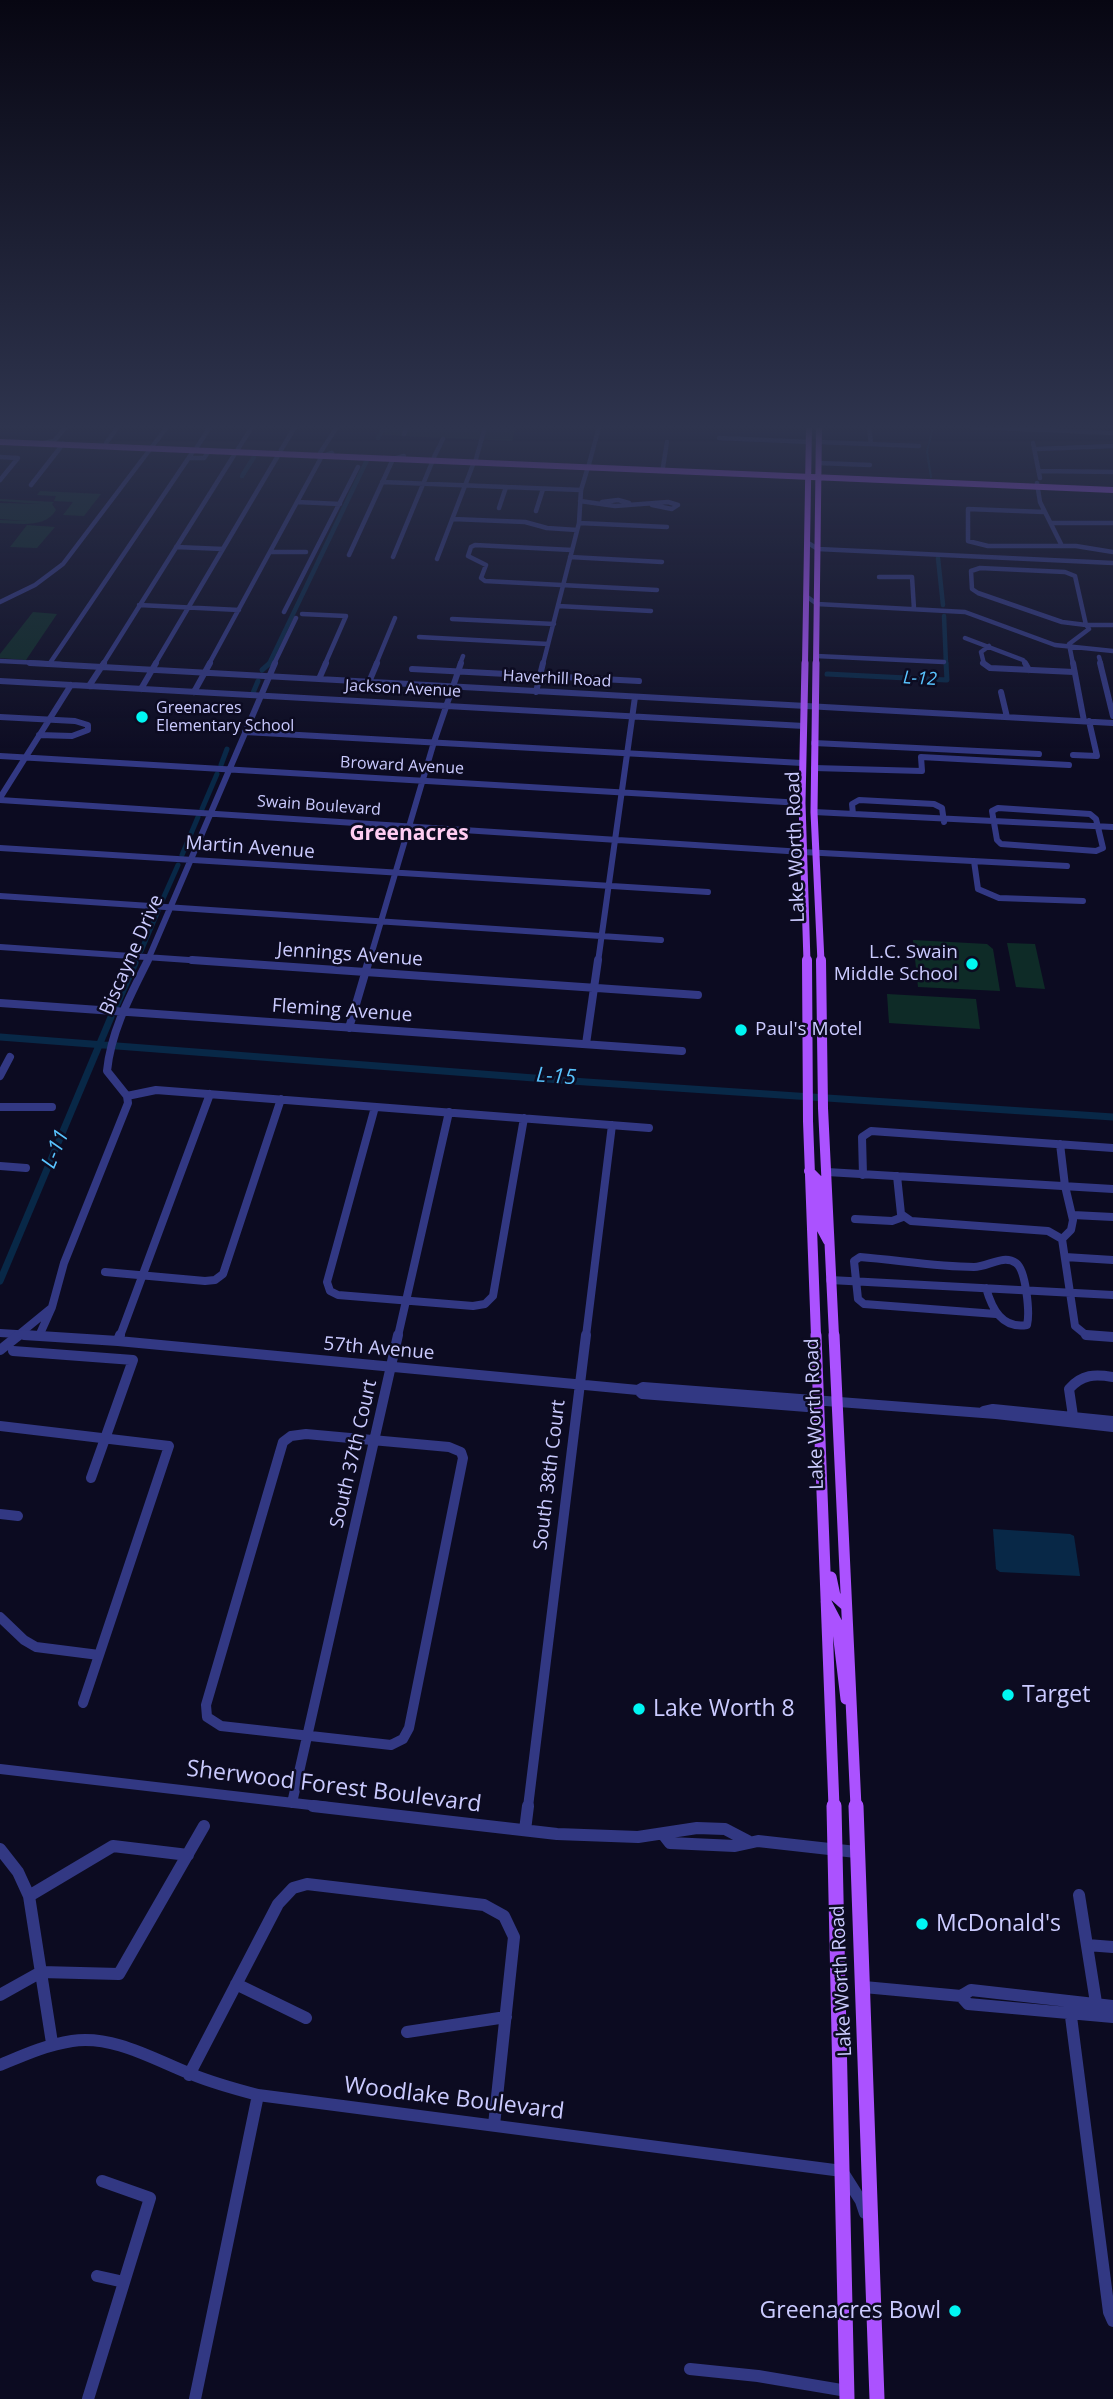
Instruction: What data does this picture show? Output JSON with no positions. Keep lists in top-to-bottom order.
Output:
{
  "streets": {
    "main road": ["Lake Worth Road"],
    "street": [
      "Haverhill Road",
      "Jackson Avenue",
      "Broward Avenue",
      "Swain Boulevard",
      "Martin Avenue",
      "Biscayne Drive",
      "Jennings Avenue",
      "Fleming Avenue",
      "57th Avenue",
      "South 37th Court",
      "South 38th Court",
      "Sherwood Forest Boulevard",
      "Woodlake Boulevard"
    ]
  },
  "crossings": [
    ["Haverhill Road", "Lake Worth Road"],
    ["Haverhill Road", "Biscayne Drive"],
    ["Jackson Avenue", "Lake Worth Road"],
    ["Jackson Avenue", "Biscayne Drive"],
    ["Broward Avenue", "Lake Worth Road"],
    ["Broward Avenue", "Biscayne Drive"],
    ["Swain Boulevard", "Lake Worth Road"],
    ["Swain Boulevard", "Biscayne Drive"],
    ["Lake Worth Road", "57th Avenue"],
    ["Lake Worth Road", "Sherwood Forest Boulevard"],
    ["Lake Worth Road", "Woodlake Boulevard"],
    ["Martin Avenue", "Biscayne Drive"],
    ["Biscayne Drive", "Jennings Avenue"],
    ["Biscayne Drive", "Fleming Avenue"],
    ["57th Avenue", "South 37th Court"],
    ["57th Avenue", "South 38th Court"],
    ["South 37th Court", "Sherwood Forest Boulevard"],
    ["South 38th Court", "Sherwood Forest Boulevard"]
  ],
  "districts": ["Greenacres"],
  "water": ["L-12", "L-15", "L-11"],
  "places": [
    "Greenacres Elementary School",
    "L.C. Swain Middle School",
    "Paul's Motel",
    "Target",
    "Lake Worth 8",
    "McDonald's",
    "Greenacres Bowl"
  ]
}
